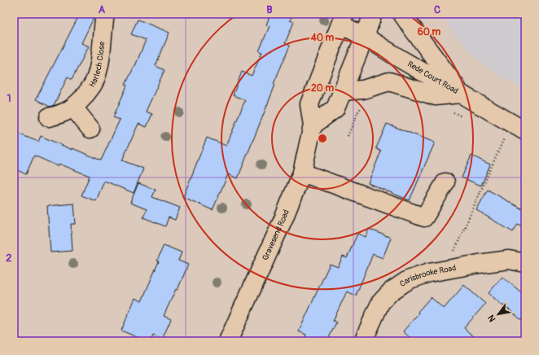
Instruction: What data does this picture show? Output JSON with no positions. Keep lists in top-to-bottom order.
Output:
{
  "streets": {
    "main road": [
      "Harlech Close",
      "Rede Court Road",
      "Gravesend Road",
      "Carisbrooke Road"
    ]
  },
  "crossings": [
    ["Rede Court Road", "Gravesend Road"]
  ],
  "north": "bottom left",
  "grid": {
    "columns": ["A", "B", "C"],
    "rows": ["1", "2"]
  },
  "rings": ["60 m", "40 m", "20 m"]
}
